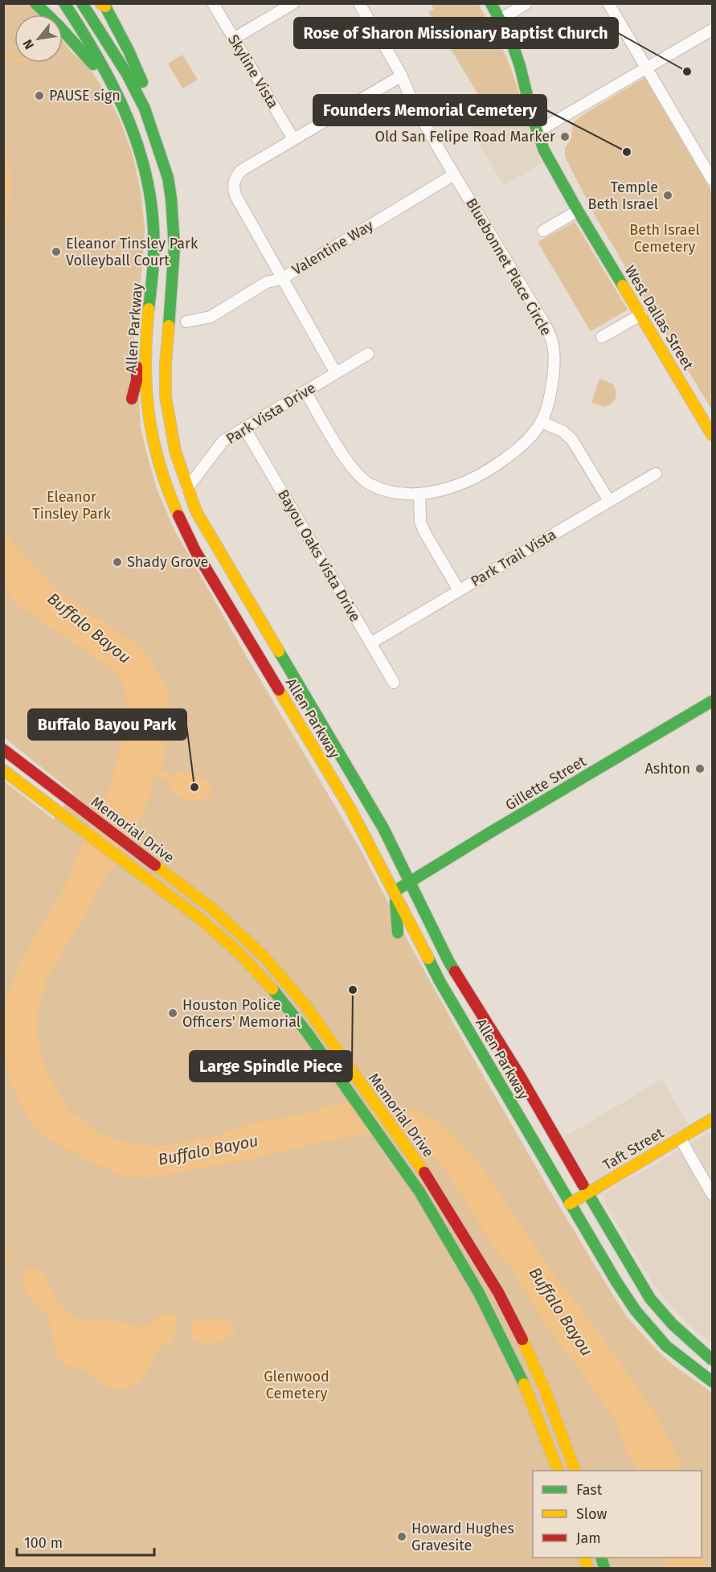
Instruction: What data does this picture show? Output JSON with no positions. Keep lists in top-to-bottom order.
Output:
{
  "streets": {
    "main road": [
      "West Dallas Street",
      "Allen Parkway",
      "Gillette Street",
      "Memorial Drive",
      "Taft Street"
    ],
    "street": [
      "Skyline Vista",
      "Valentine Way",
      "Bluebonnet Place Circle",
      "Park Vista Drive",
      "Bayou Oaks Vista Drive",
      "Park Trail Vista"
    ]
  },
  "crossings": [
    ["Valentine Way", "Bluebonnet Place Circle"],
    ["Bluebonnet Place Circle", "Park Vista Drive"],
    ["Allen Parkway", "Park Vista Drive"],
    ["Allen Parkway", "Gillette Street"],
    ["Allen Parkway", "Taft Street"],
    ["Park Vista Drive", "Bayou Oaks Vista Drive"],
    ["Bayou Oaks Vista Drive", "Park Trail Vista"]
  ],
  "water": ["Buffalo Bayou"],
  "parks": ["Beth Israel Cemetery", "Eleanor Tinsley Park", "Glenwood Cemetery"],
  "places": [
    "Rose of Sharon Missionary Baptist Church",
    "PAUSE sign",
    "Old San Felipe Road Marker",
    "Founders Memorial Cemetery",
    "Temple Beth Israel",
    "Eleanor Tinsley Park Volleyball Court",
    "Shady Grove",
    "Ashton",
    "Buffalo Bayou Park",
    "Large Spindle Piece",
    "Houston Police Officers' Memorial",
    "Howard Hughes Gravesite"
  ],
  "legend": ["Fast", "Slow", "Jam"],
  "scale_bar": "100 m",
  "north": "bottom left"
}
